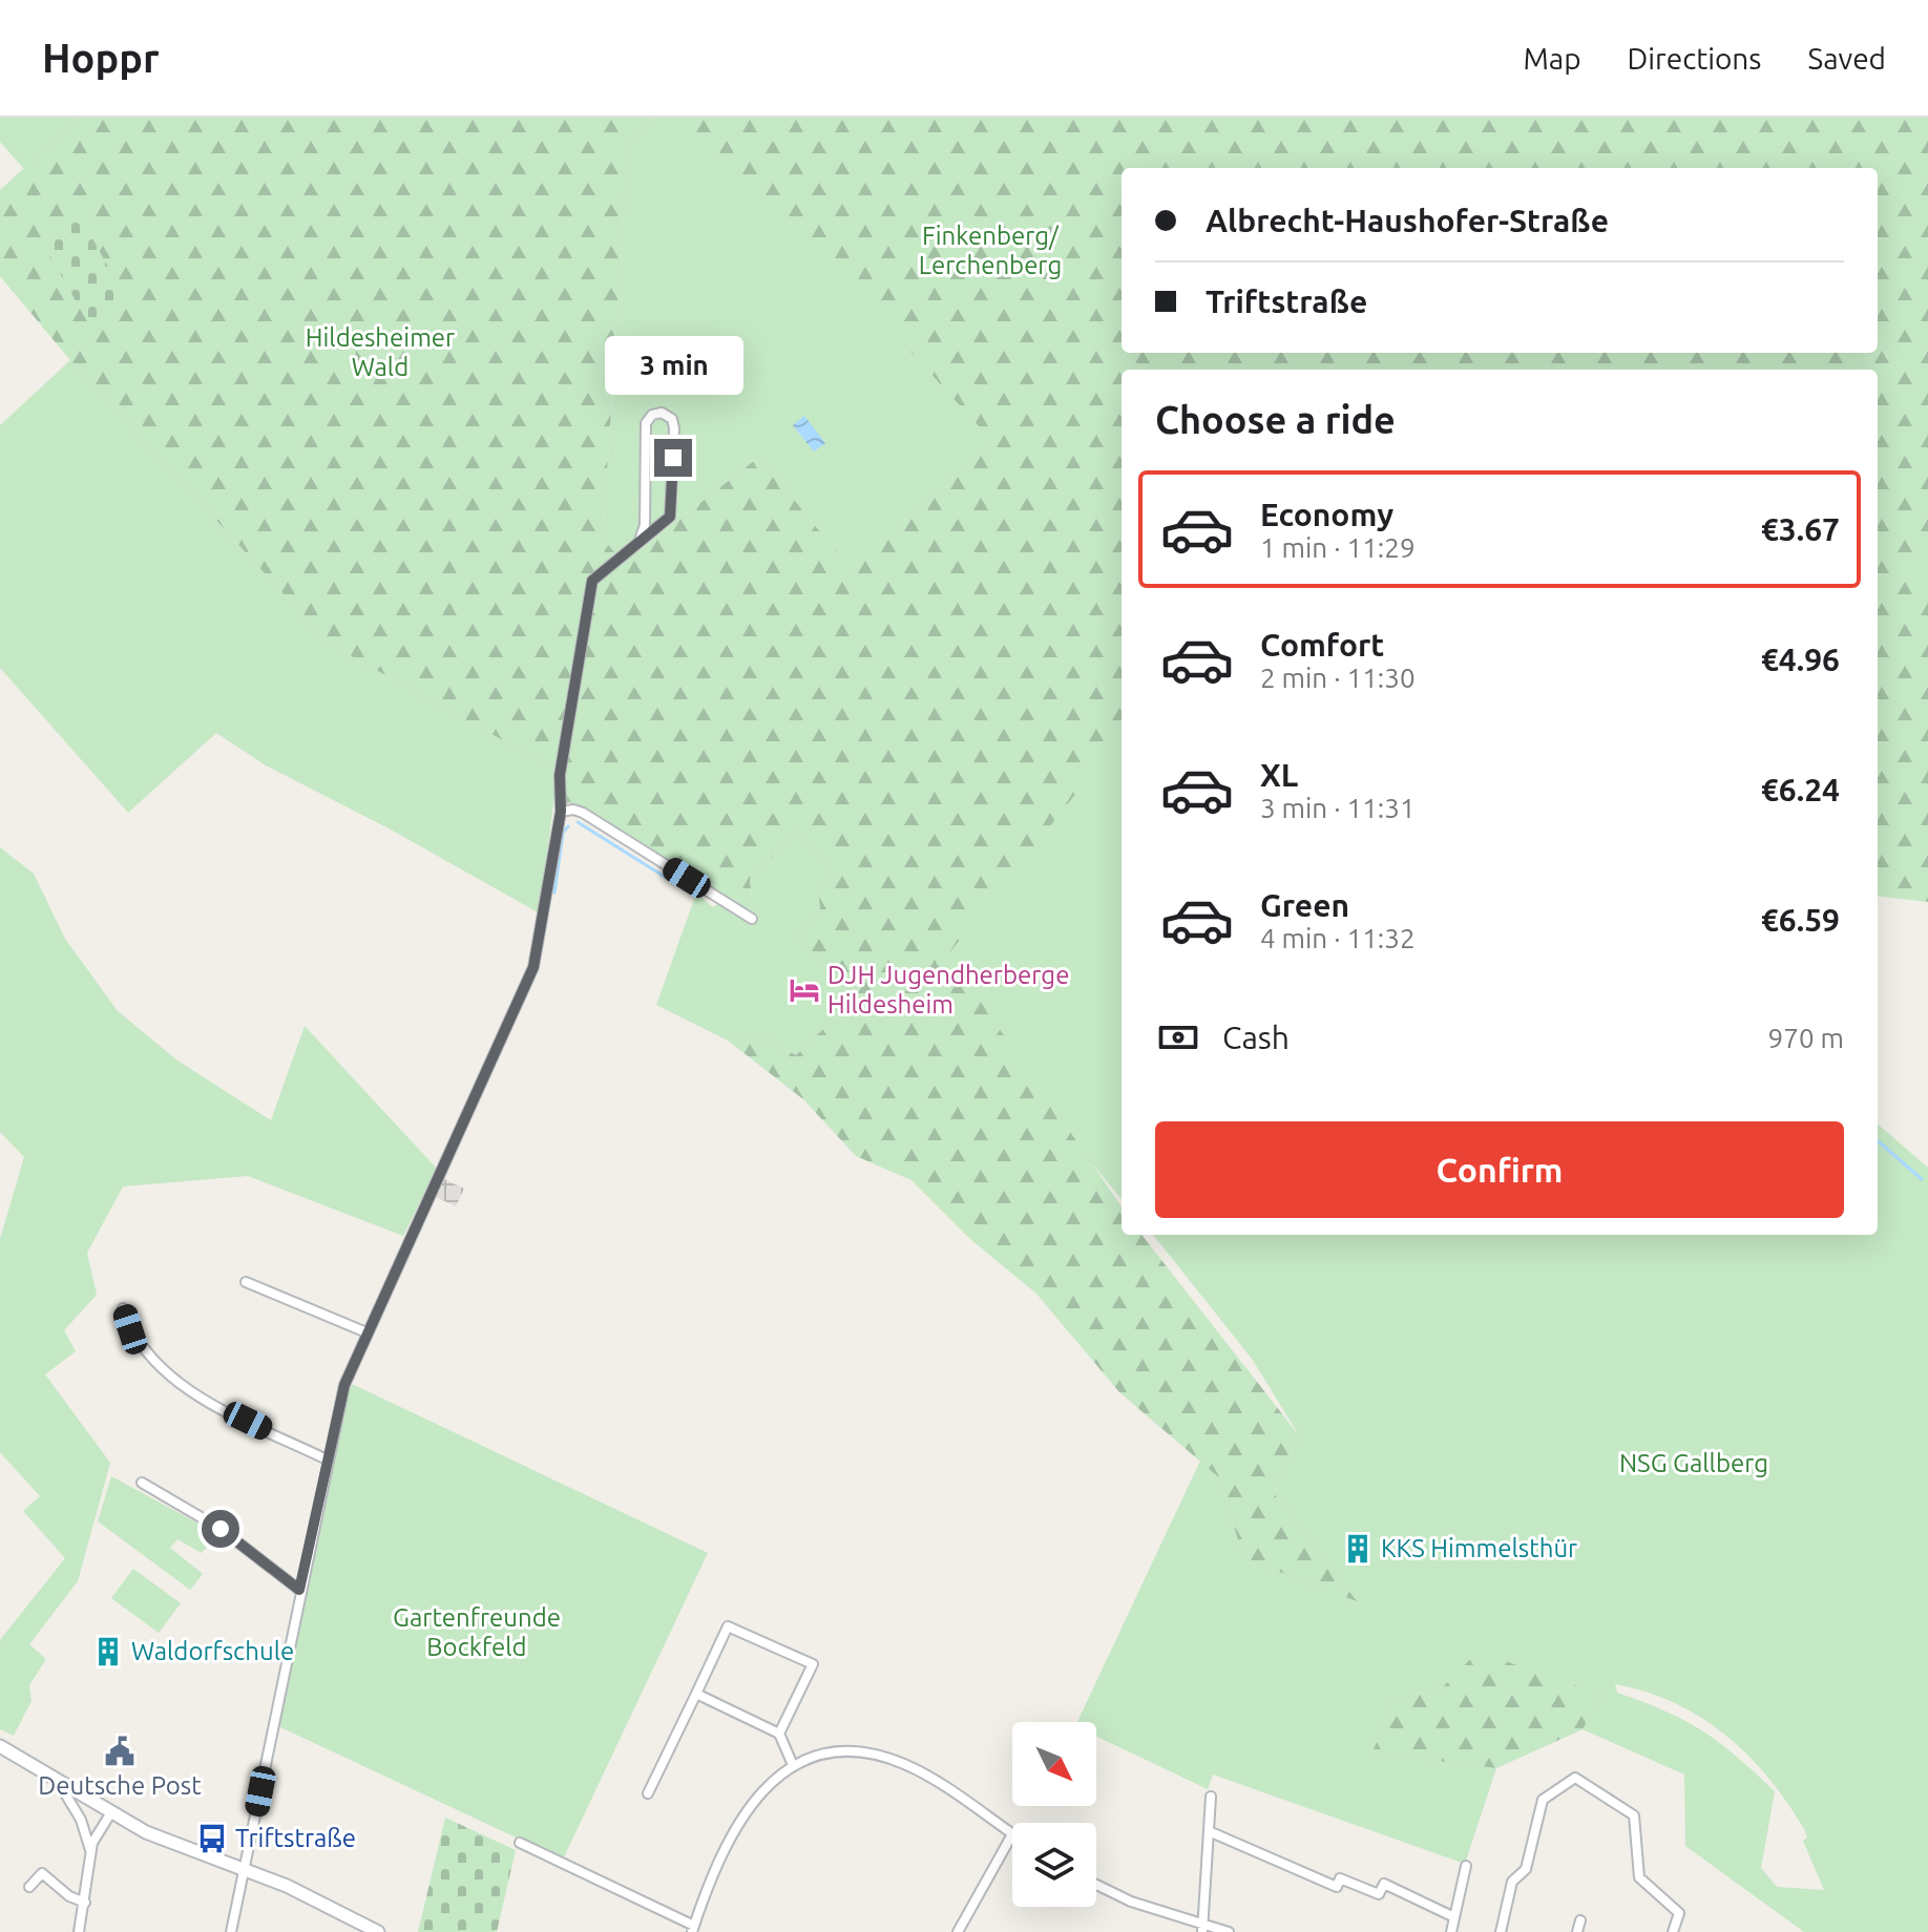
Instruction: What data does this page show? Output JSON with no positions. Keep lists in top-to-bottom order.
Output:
{
  "parks": [
    "Finkenberg/ Lerchenberg",
    "Hildesheimer Wald",
    "NSG Gallberg",
    "Gartenfreunde Bockfeld"
  ],
  "places": {
    "hotel": ["DJH Jugendherberge Hildesheim"],
    "building": ["KKS Himmelsthür", "Waldorfschule"],
    "public building": ["Deutsche Post"],
    "bus stop": ["Triftstraße"]
  },
  "north": "bottom right",
  "page": {
    "header": "Hoppr",
    "nav": ["Map", "Directions", "Saved"],
    "banner": ["Albrecht-Haushofer-Straße", "Triftstraße"],
    "bubble": "3 min",
    "heading": "Choose a ride",
    "list": [
      {
        "name": "Economy",
        "note": "1 min · 11:29",
        "value": "€3.67"
      },
      {
        "name": "Comfort",
        "note": "2 min · 11:30",
        "value": "€4.96"
      },
      {
        "name": "XL",
        "note": "3 min · 11:31",
        "value": "€6.24"
      },
      {
        "name": "Green",
        "note": "4 min · 11:32",
        "value": "€6.59"
      }
    ],
    "pay": ["Cash", "970 m"],
    "buttons": "Confirm"
  }
}
